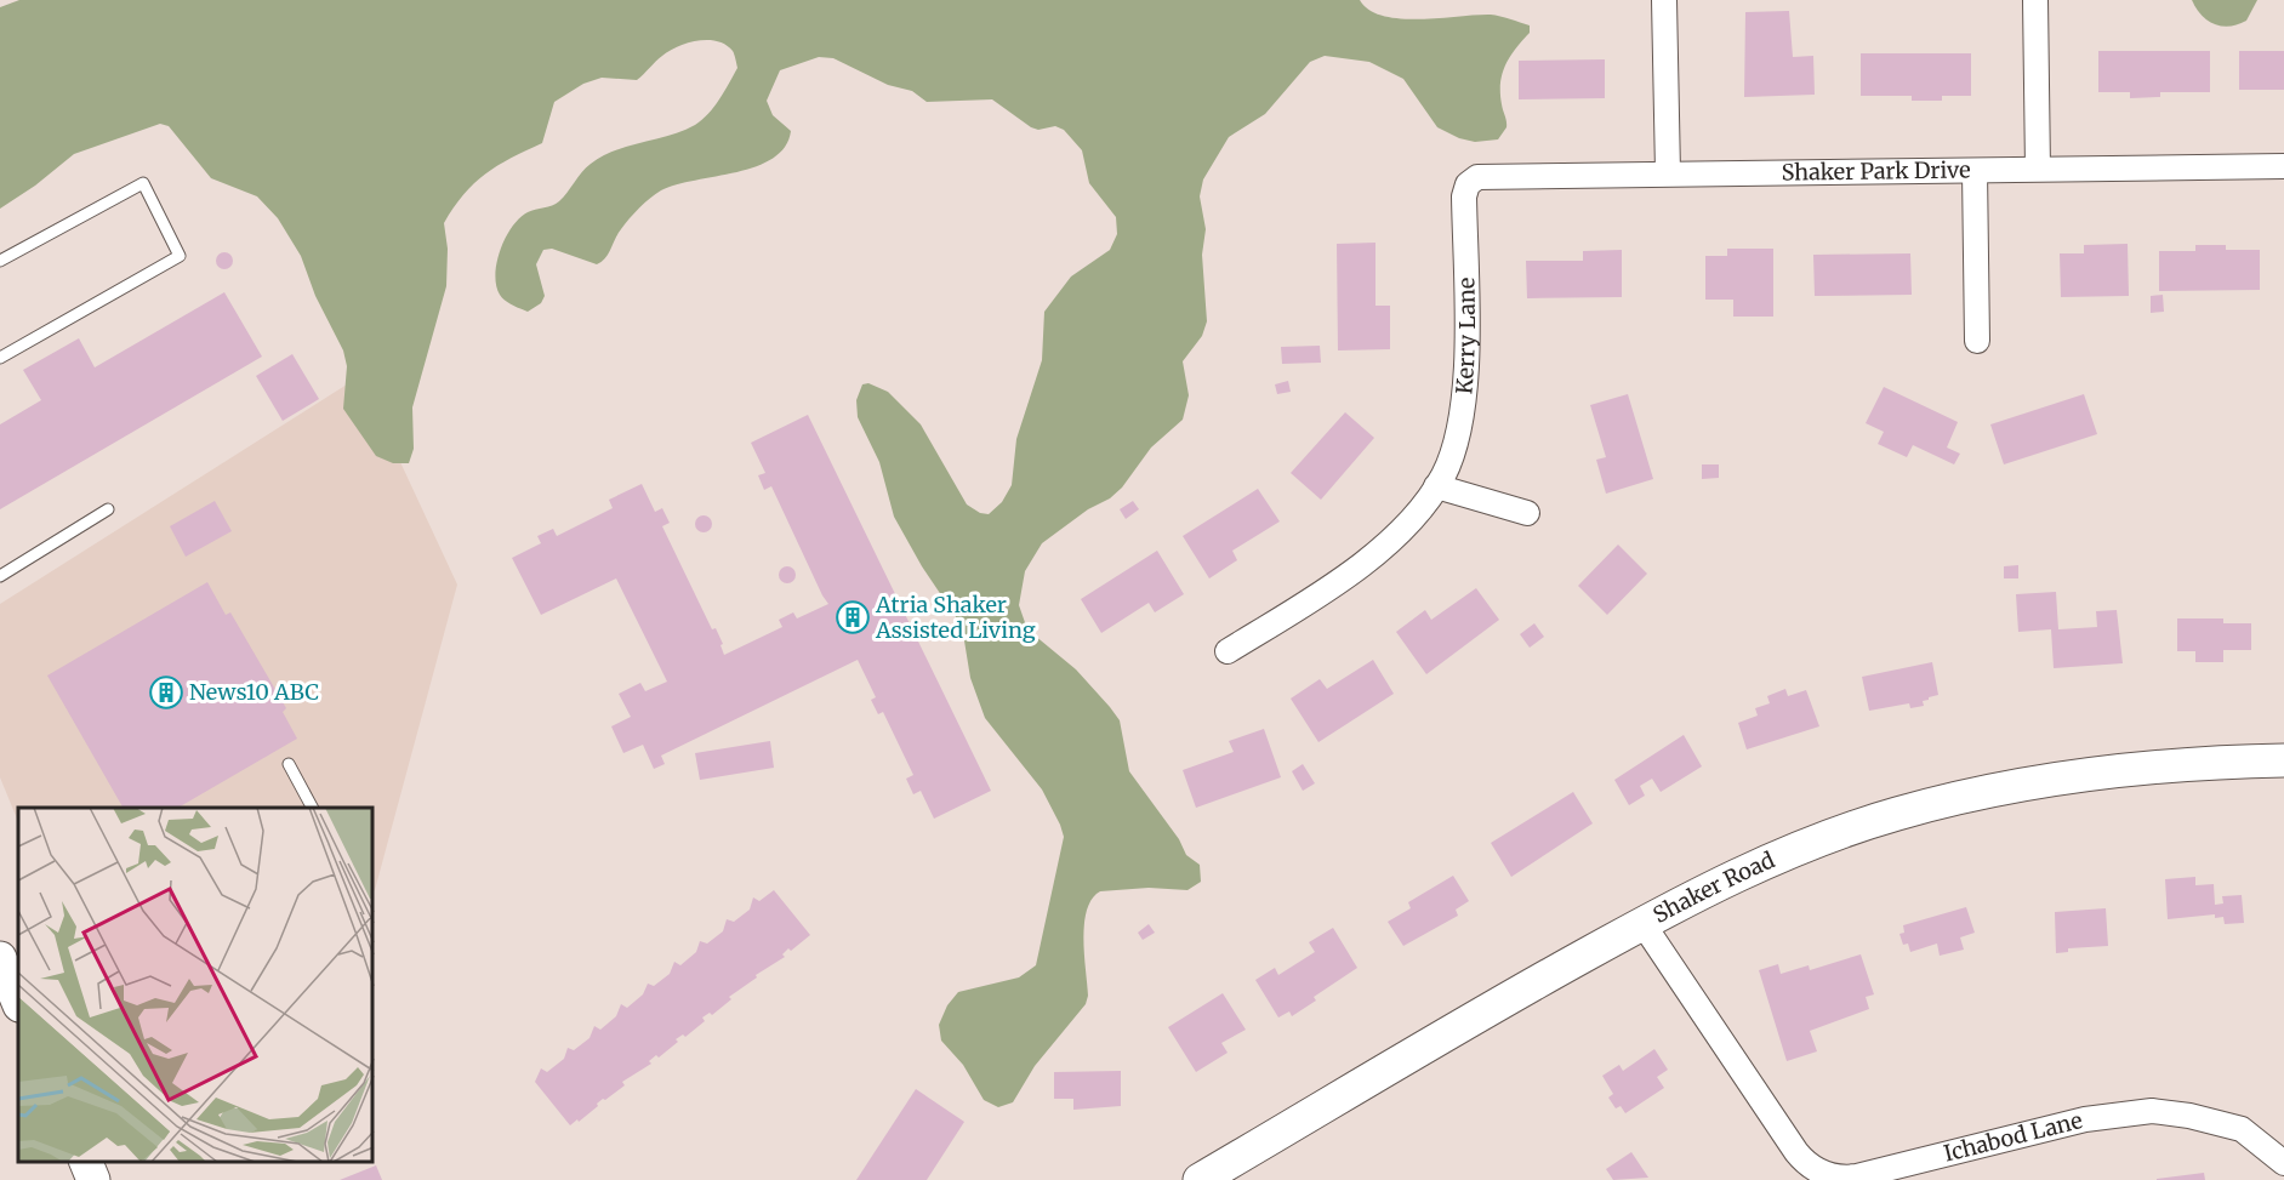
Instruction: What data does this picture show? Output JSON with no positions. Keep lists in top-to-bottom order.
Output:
{
  "streets": {
    "main road": ["Shaker Road"],
    "street": ["Shaker Park Drive", "Kerry Lane", "Ichabod Lane"]
  },
  "crossings": [
    ["Shaker Park Drive", "Kerry Lane"],
    ["Shaker Road", "Ichabod Lane"]
  ],
  "places": {
    "building": ["Atria Shaker Assisted Living", "News10 ABC"]
  }
}
